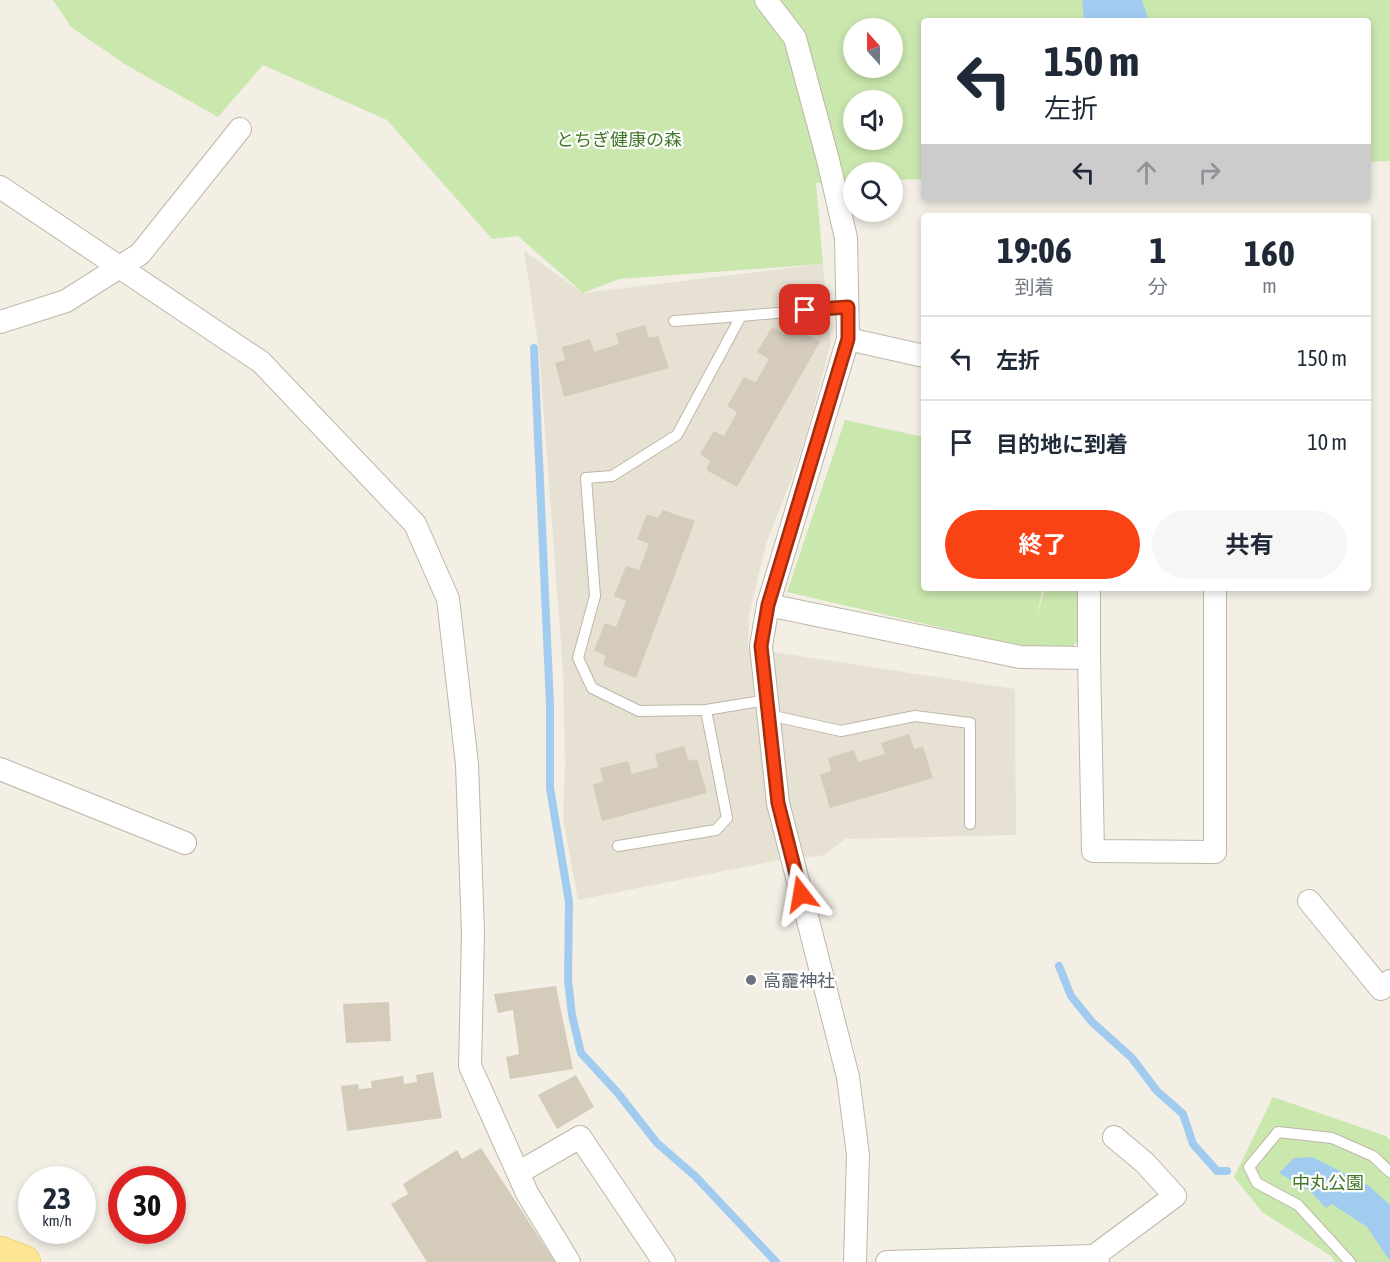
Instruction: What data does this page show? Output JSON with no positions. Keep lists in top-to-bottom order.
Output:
{
  "parks": ["とちぎ健康の森", "中丸公園"],
  "places": ["高靇神社"],
  "north": "top",
  "page": {
    "turn": ["150 m", "左折"],
    "eta": [
      "19:06",
      "到着",
      "1",
      "分",
      "160",
      "m"
    ],
    "list": [
      {
        "name": "左折",
        "value": "150 m"
      },
      {
        "name": "目的地に到着",
        "value": "10 m"
      }
    ],
    "buttons": ["終了", "共有"],
    "speed": "23 km/h",
    "limit": "30"
  }
}
